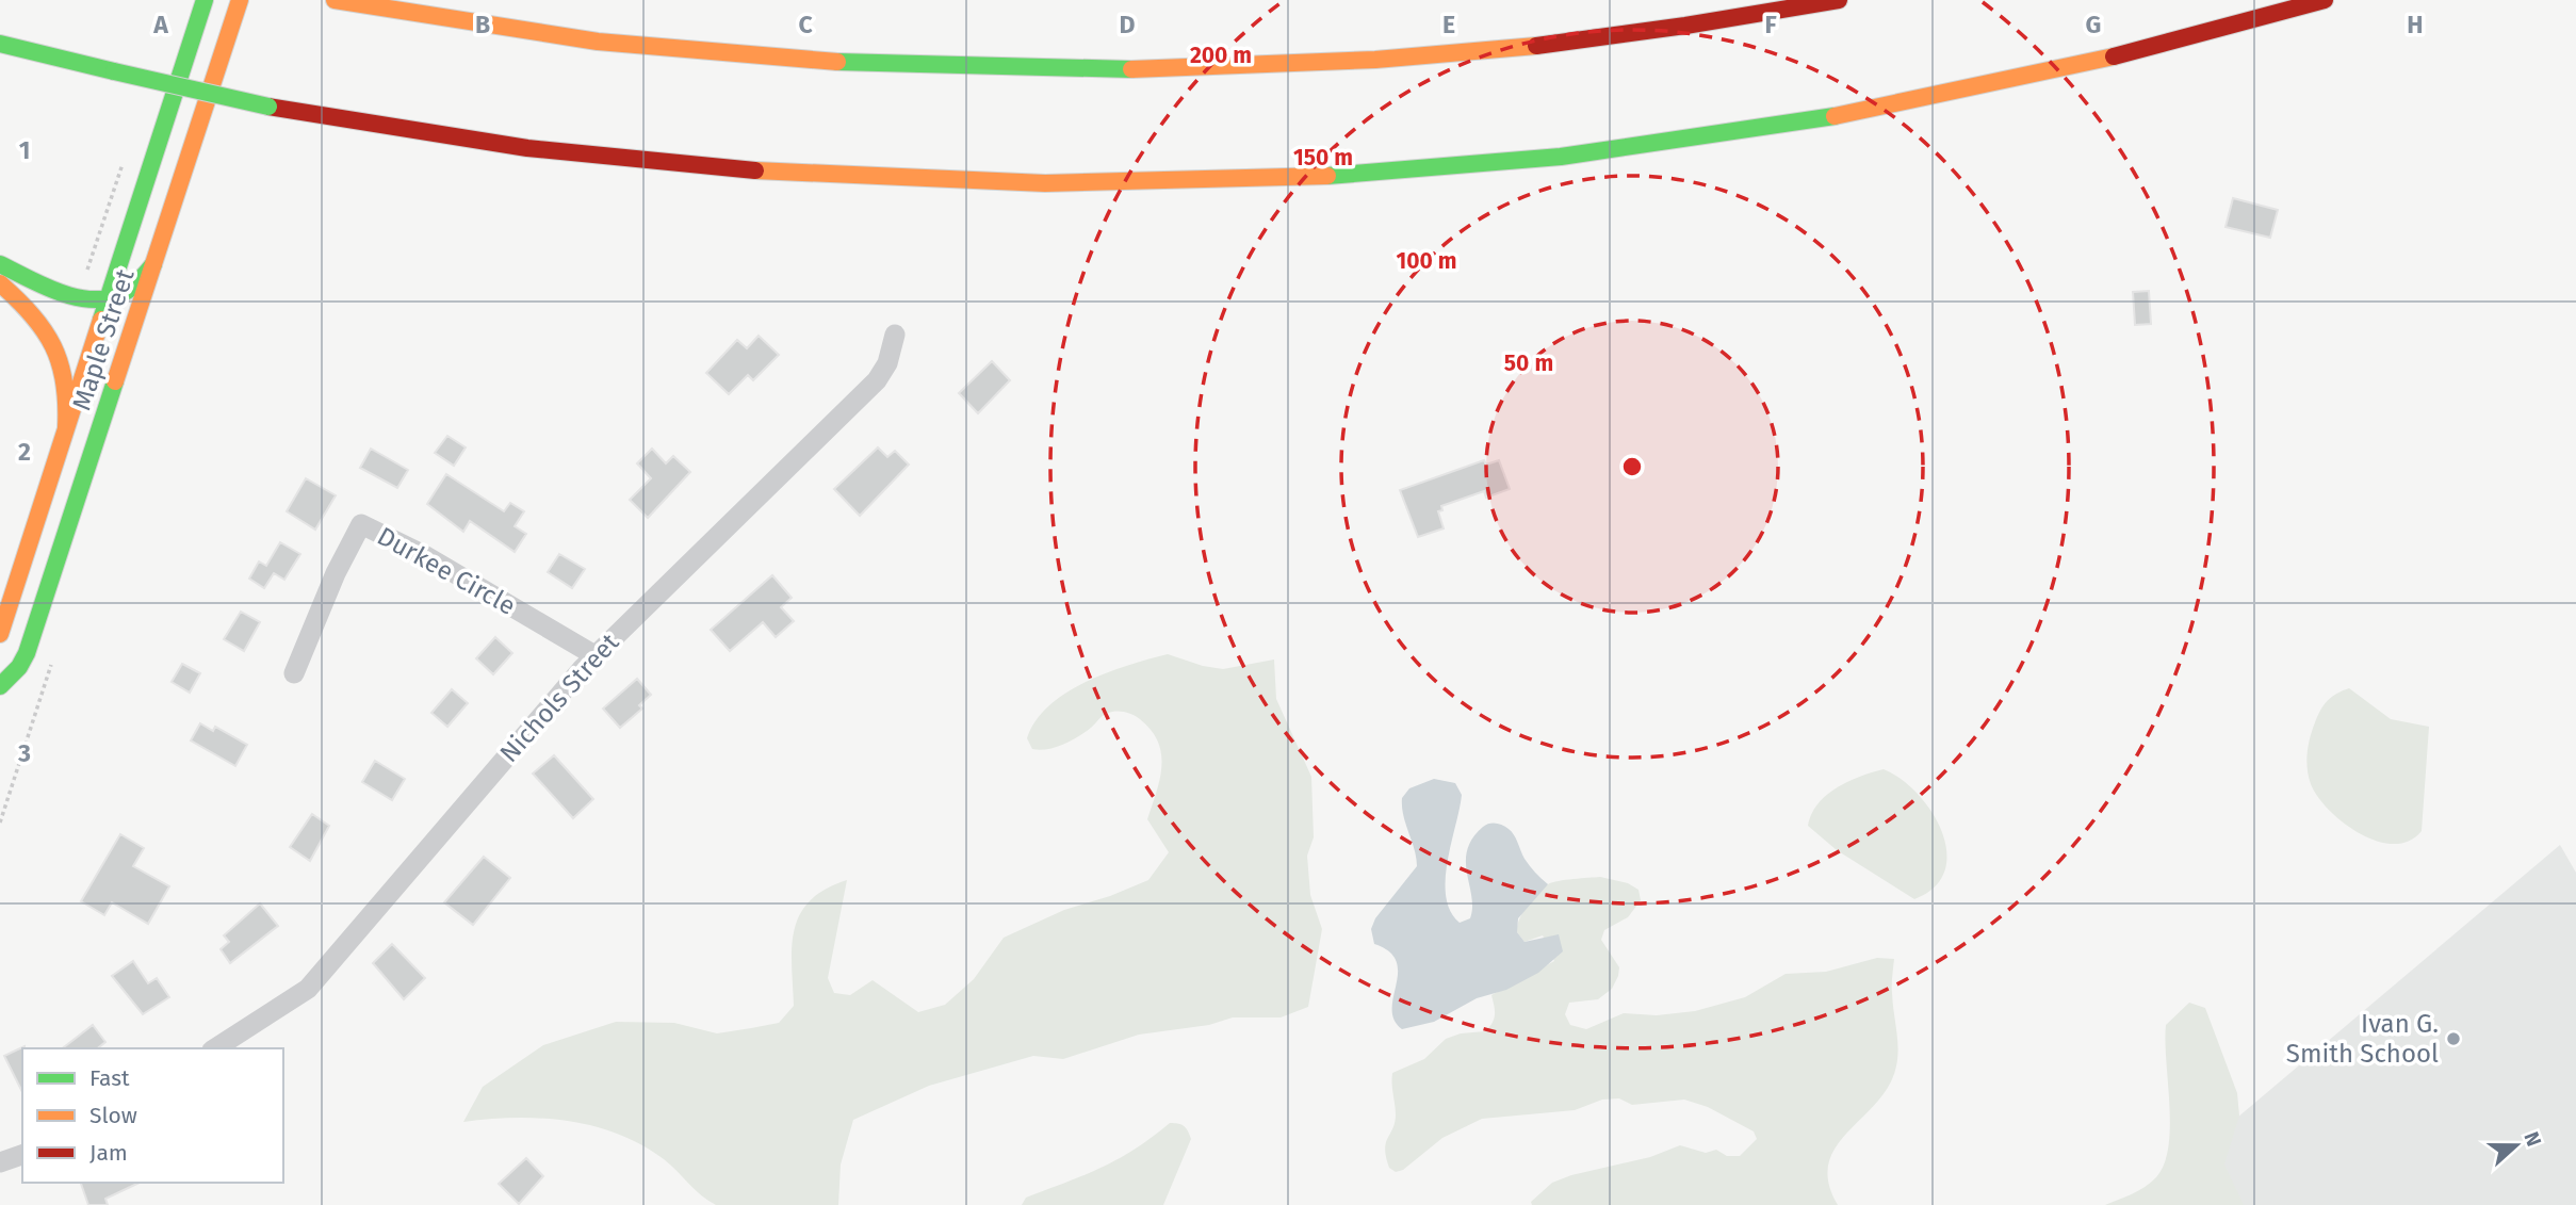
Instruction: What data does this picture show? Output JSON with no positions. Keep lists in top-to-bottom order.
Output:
{
  "streets": {
    "main road": ["Maple Street"],
    "street": ["Durkee Circle", "Nichols Street"]
  },
  "crossings": [
    ["Durkee Circle", "Nichols Street"]
  ],
  "places": ["Ivan G. Smith School"],
  "legend": ["Fast", "Slow", "Jam"],
  "north": "right",
  "grid": {
    "columns": [
      "A",
      "B",
      "C",
      "D",
      "E",
      "F",
      "G",
      "H"
    ],
    "rows": ["1", "2", "3"]
  },
  "rings": [
    "200 m",
    "150 m",
    "100 m",
    "50 m"
  ]
}
